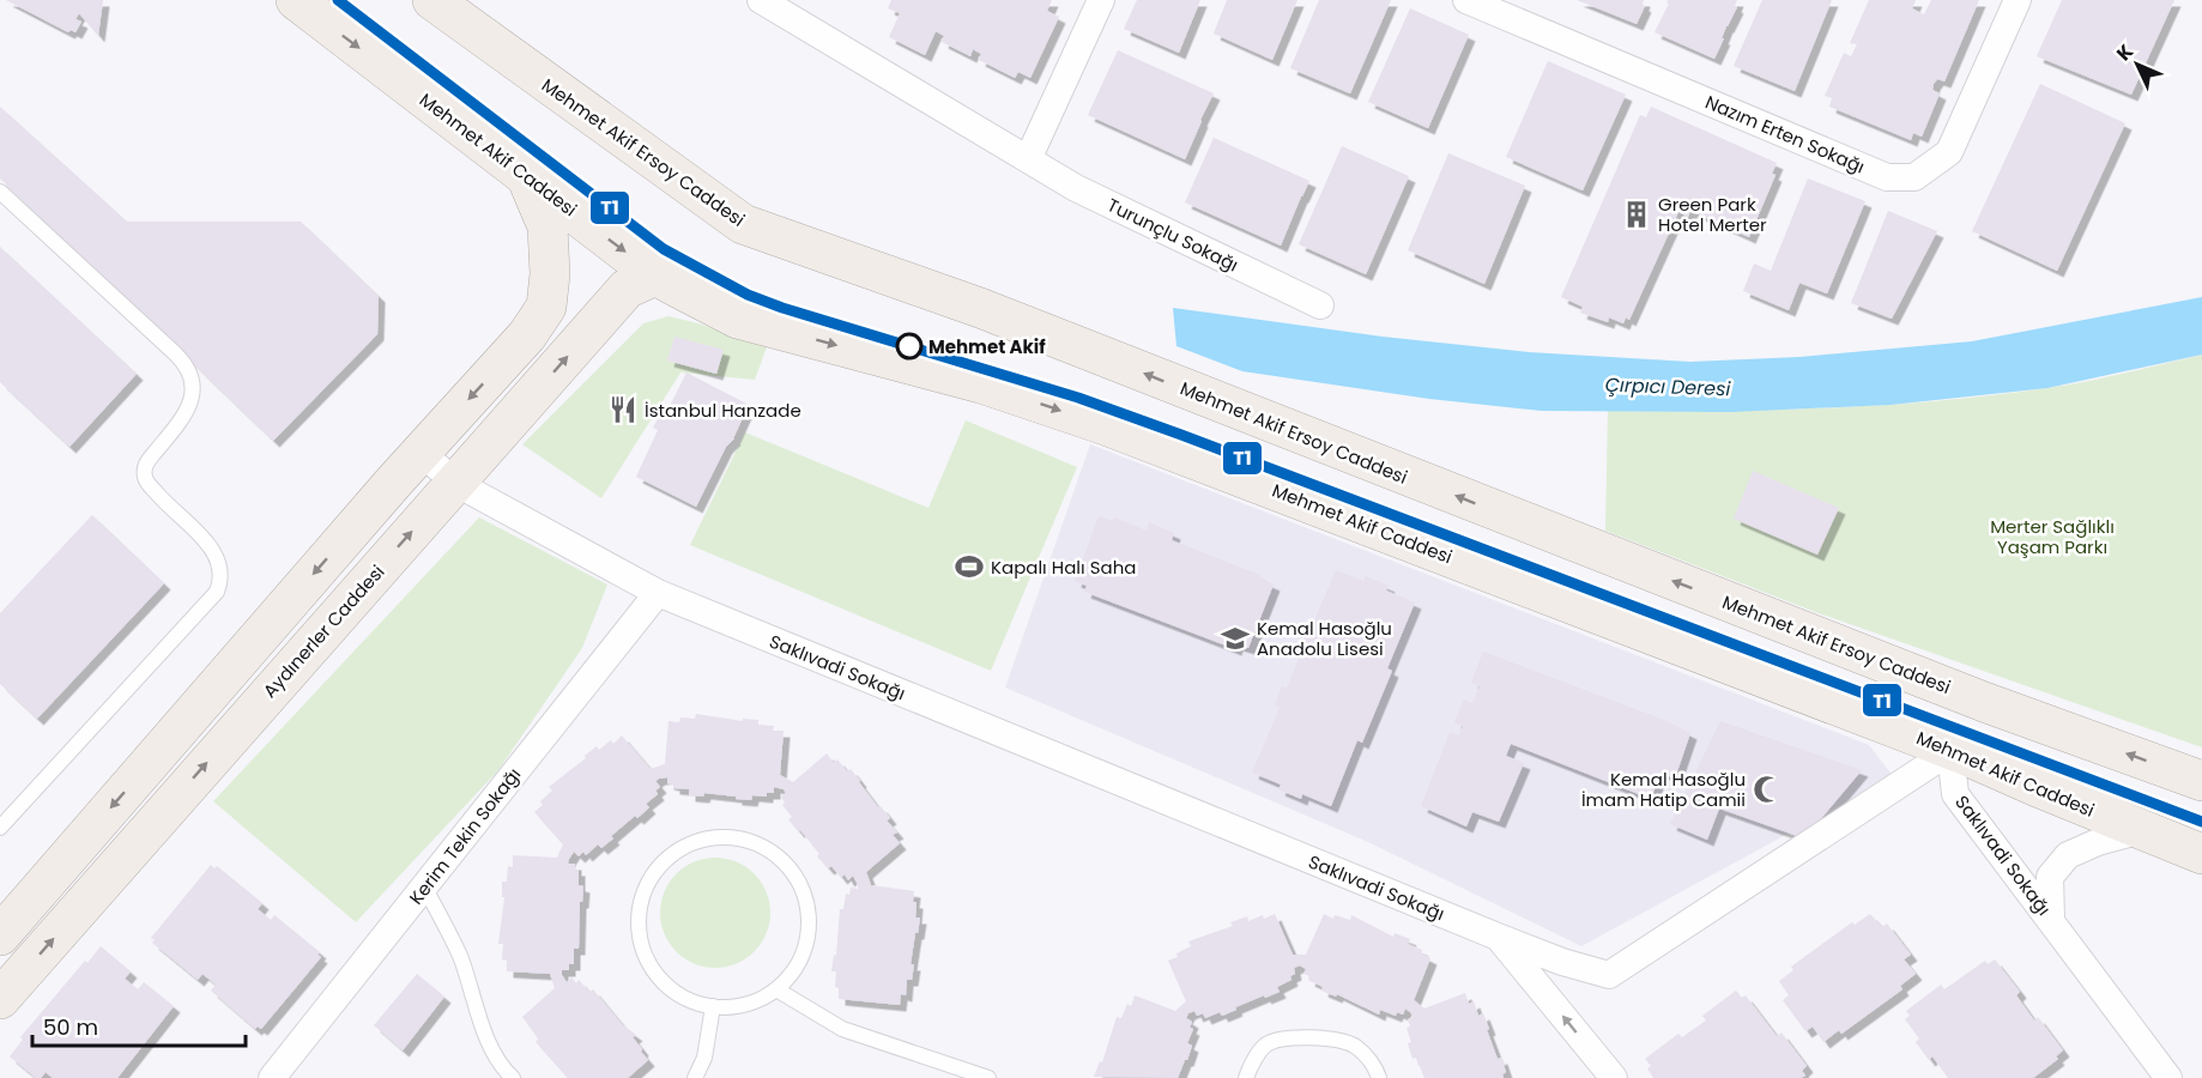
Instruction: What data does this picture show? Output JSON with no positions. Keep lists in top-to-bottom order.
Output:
{
  "streets": {
    "main road": ["Mehmet Akif Ersoy Caddesi", "Mehmet Akif Caddesi", "Aydınerler Caddesi"],
    "street": [
      "Nazım Erten Sokağı",
      "Turunçlu Sokağı",
      "Saklıvadi Sokağı",
      "Kerim Tekin Sokağı"
    ]
  },
  "crossings": [
    ["Mehmet Akif Caddesi", "Aydınerler Caddesi"],
    ["Aydınerler Caddesi", "Saklıvadi Sokağı"],
    ["Saklıvadi Sokağı", "Kerim Tekin Sokağı"]
  ],
  "one_way": ["Mehmet Akif Ersoy Caddesi", "Mehmet Akif Caddesi"],
  "water": ["Çırpıcı Deresi"],
  "parks": ["Merter Sağlıklı Yaşam Parkı"],
  "places": {
    "building": ["Green Park Hotel Merter"],
    "other": ["Mehmet Akif"],
    "restaurant": ["İstanbul Hanzade"],
    "sports": ["Kapalı Halı Saha"],
    "school or university": ["Kemal Hasoğlu Anadolu Lisesi"],
    "mosque": ["Kemal Hasoğlu İmam Hatip Camii"]
  },
  "lines": ["transit line T1"],
  "scale_bar": "50 m",
  "north": "top left"
}
